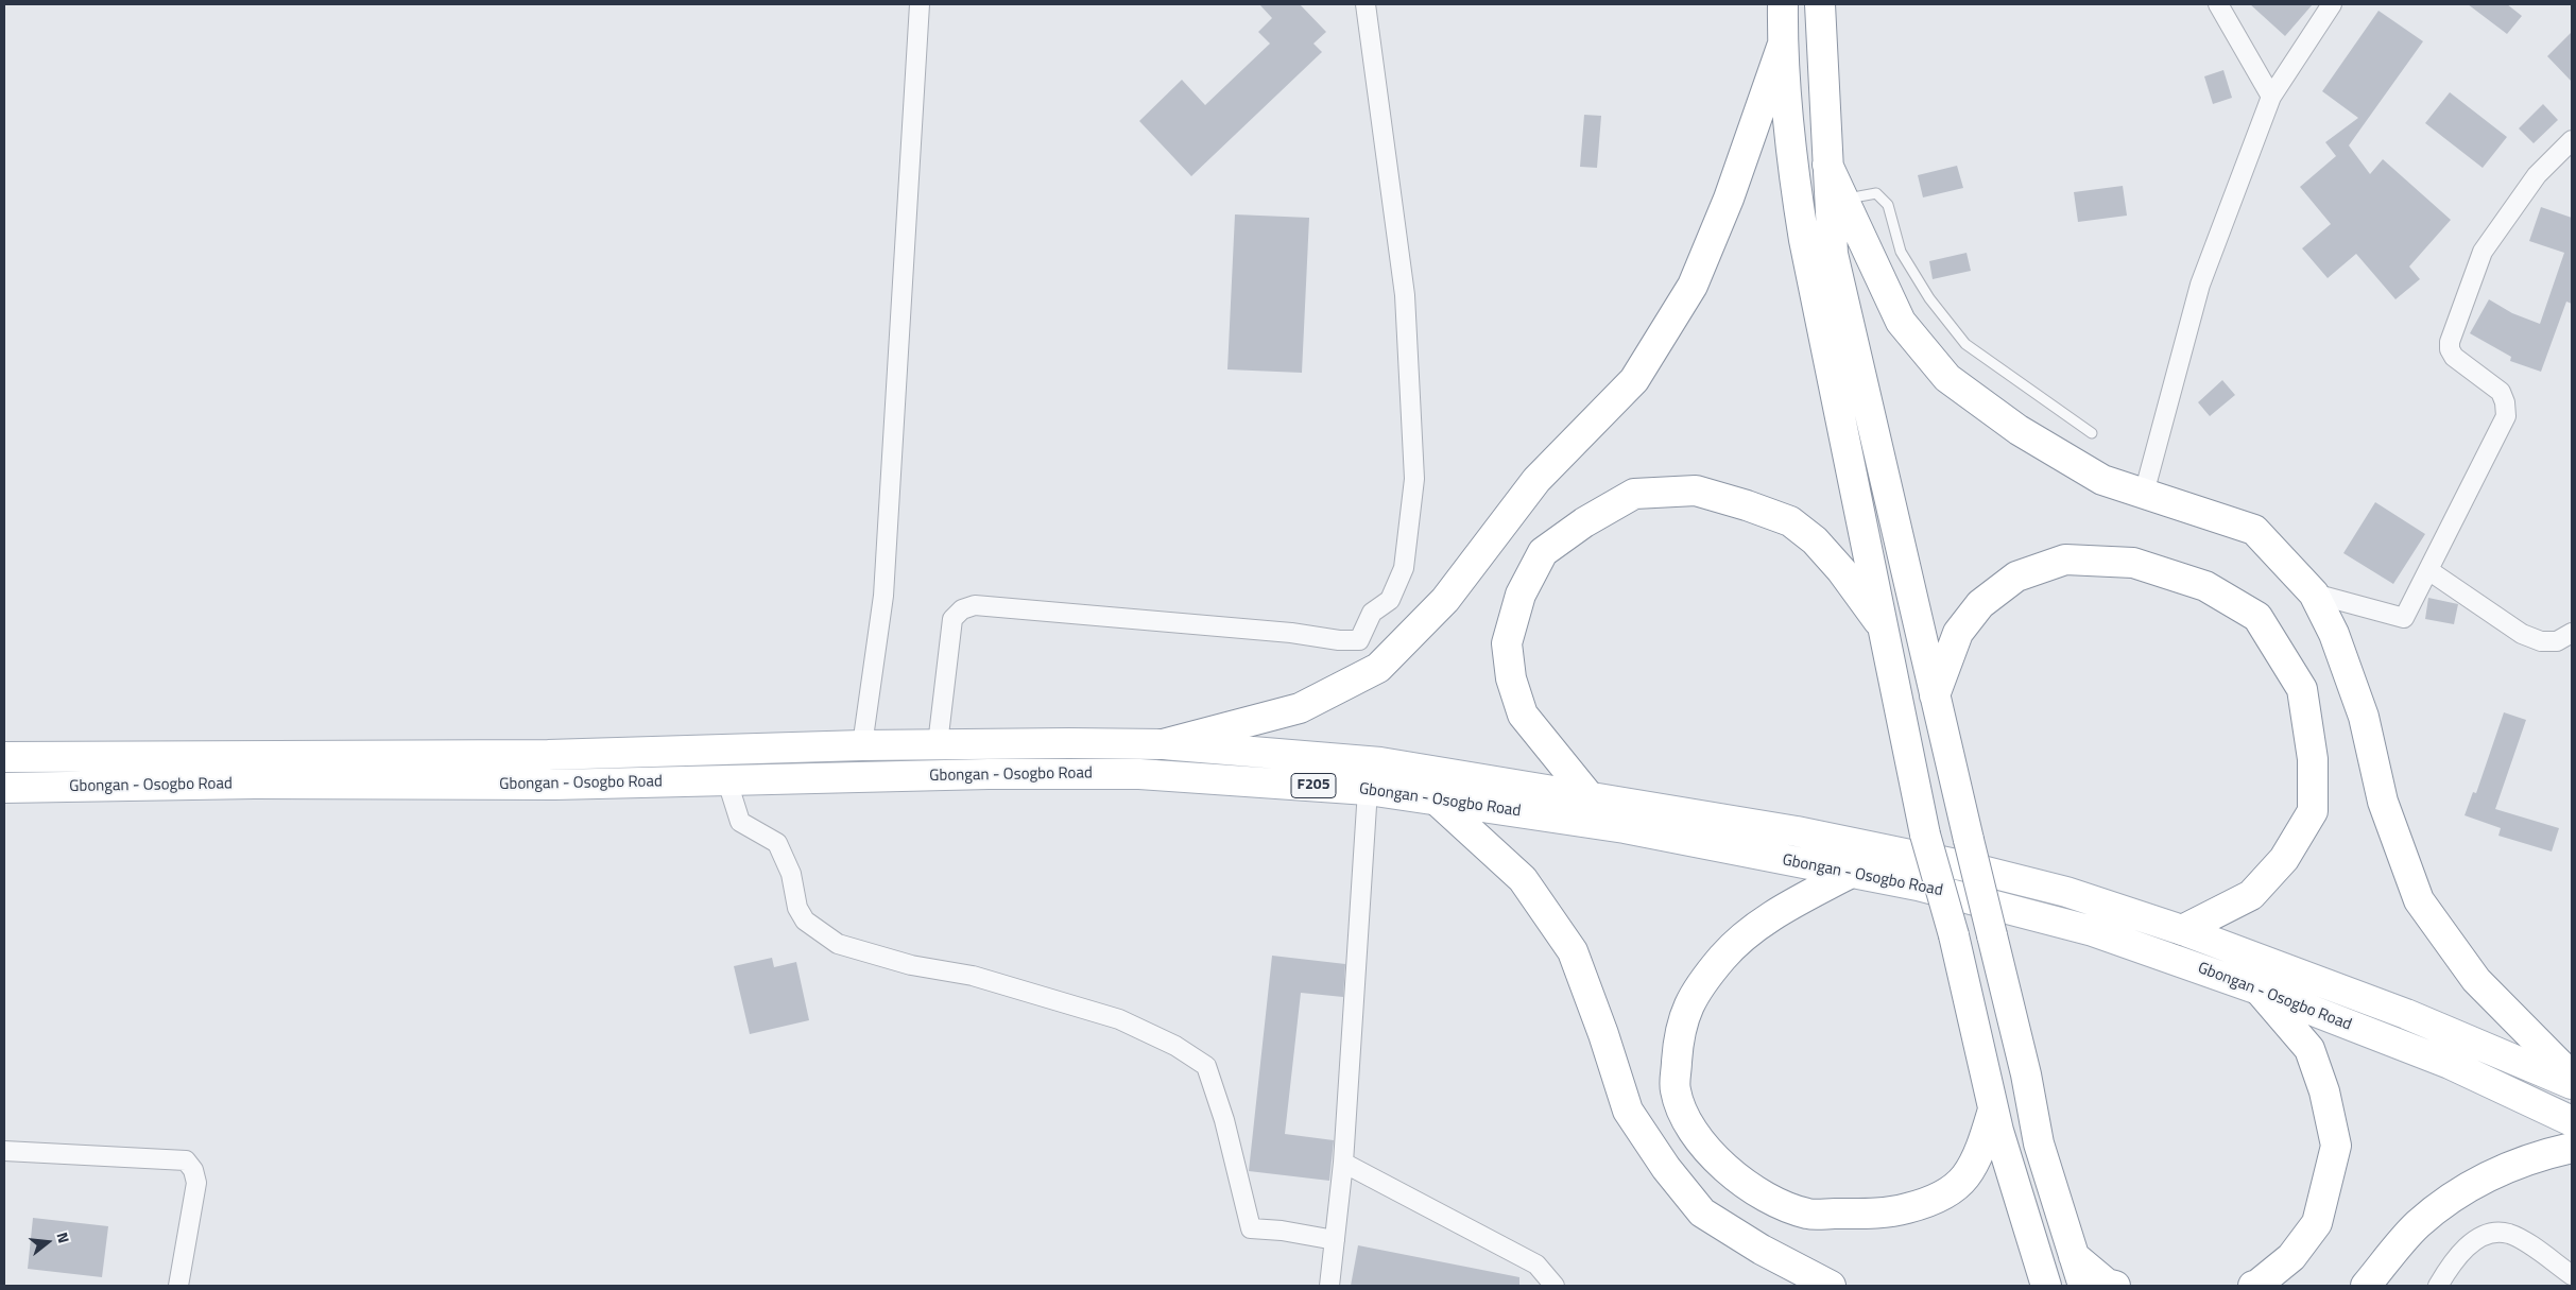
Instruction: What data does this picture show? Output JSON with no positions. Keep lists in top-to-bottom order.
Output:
{
  "streets": {
    "main road": ["Gbongan - Osogbo Road", "F205"]
  },
  "north": "right"
}
